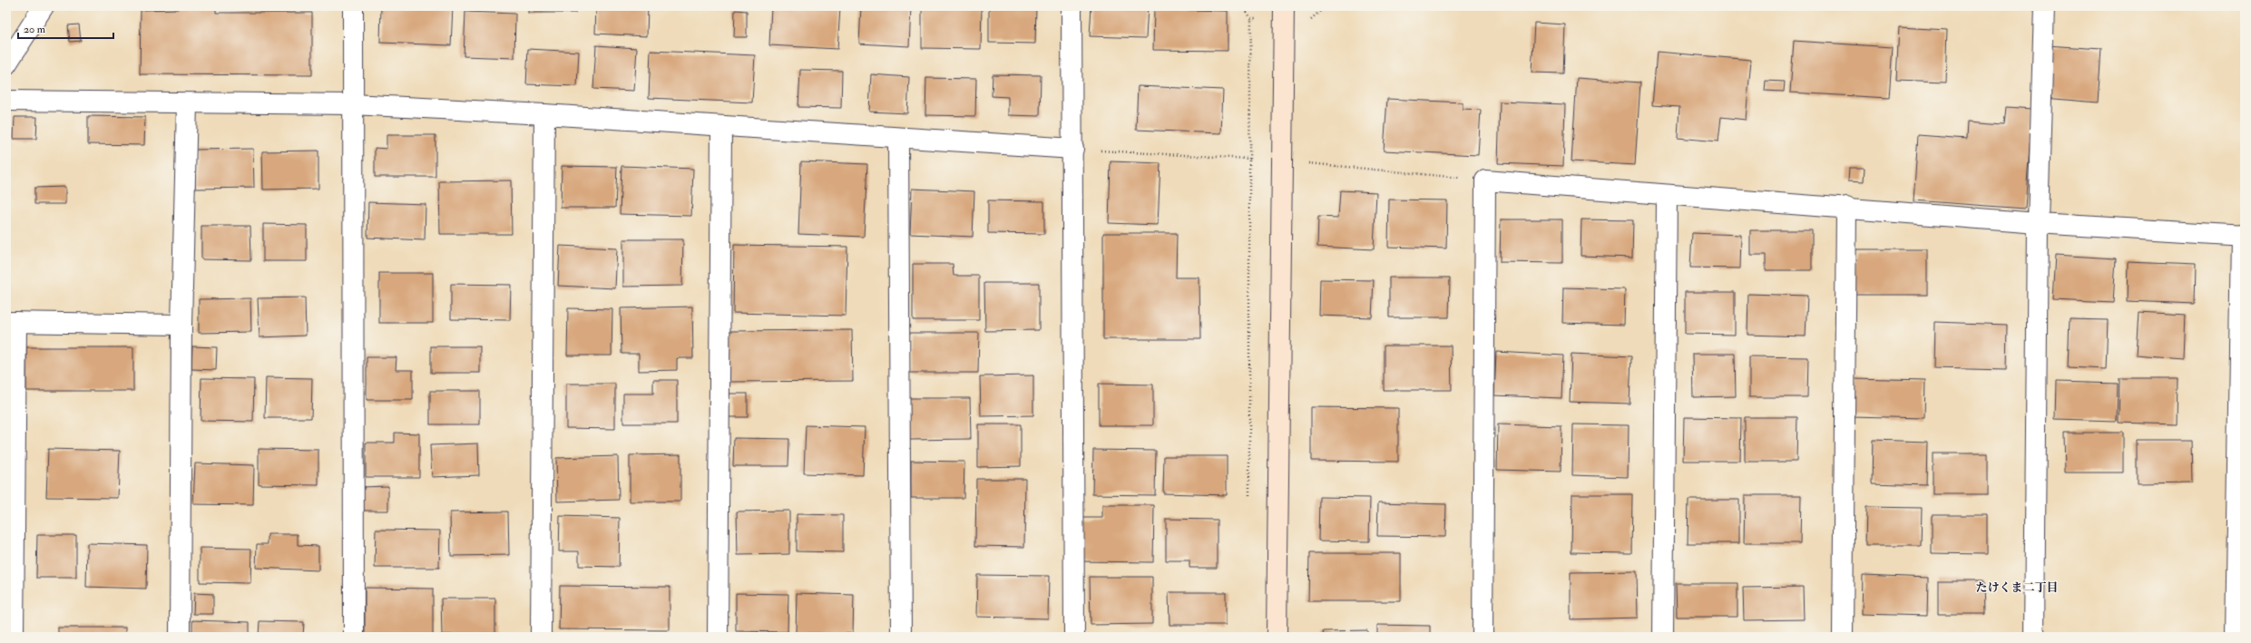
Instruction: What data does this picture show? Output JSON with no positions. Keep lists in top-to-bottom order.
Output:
{
  "districts": ["たけくま二丁目"],
  "scale_bar": "20 m"
}
